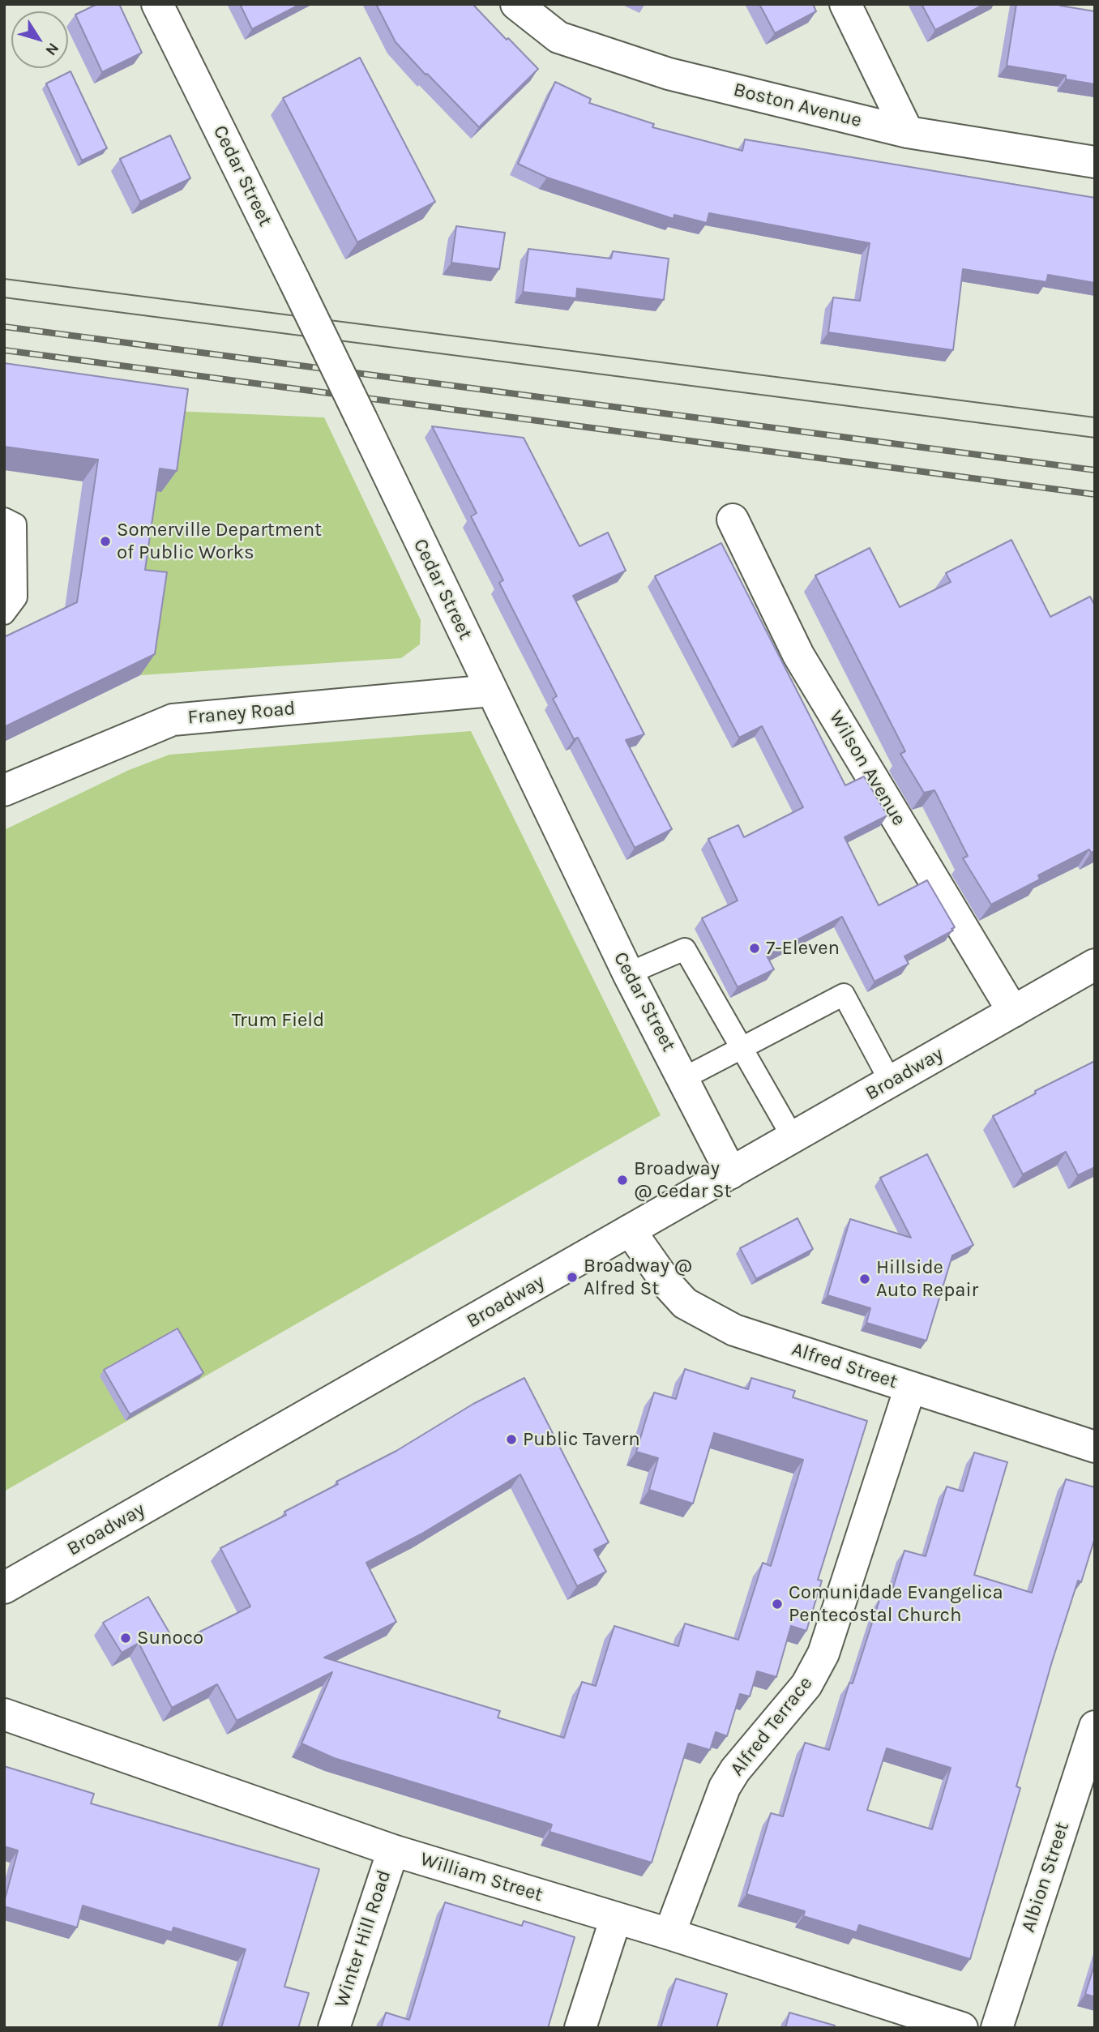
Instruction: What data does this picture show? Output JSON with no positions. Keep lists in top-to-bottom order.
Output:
{
  "streets": {
    "street": [
      "Boston Avenue",
      "Cedar Street",
      "Franey Road",
      "Wilson Avenue",
      "Broadway",
      "Alfred Street",
      "Alfred Terrace",
      "William Street",
      "Albion Street",
      "Winter Hill Road"
    ]
  },
  "crossings": [
    ["Cedar Street", "Franey Road"],
    ["Cedar Street", "Broadway"],
    ["Wilson Avenue", "Broadway"],
    ["Broadway", "Alfred Street"],
    ["Alfred Street", "Alfred Terrace"],
    ["Alfred Terrace", "William Street"],
    ["William Street", "Winter Hill Road"]
  ],
  "parks": ["Trum Field"],
  "places": [
    "Somerville Department of Public Works",
    "7-Eleven",
    "Broadway @ Cedar St",
    "Broadway @ Alfred St",
    "Hillside Auto Repair",
    "Public Tavern",
    "Comunidade Evangelica Pentecostal Church",
    "Sunoco"
  ],
  "north": "bottom right"
}
